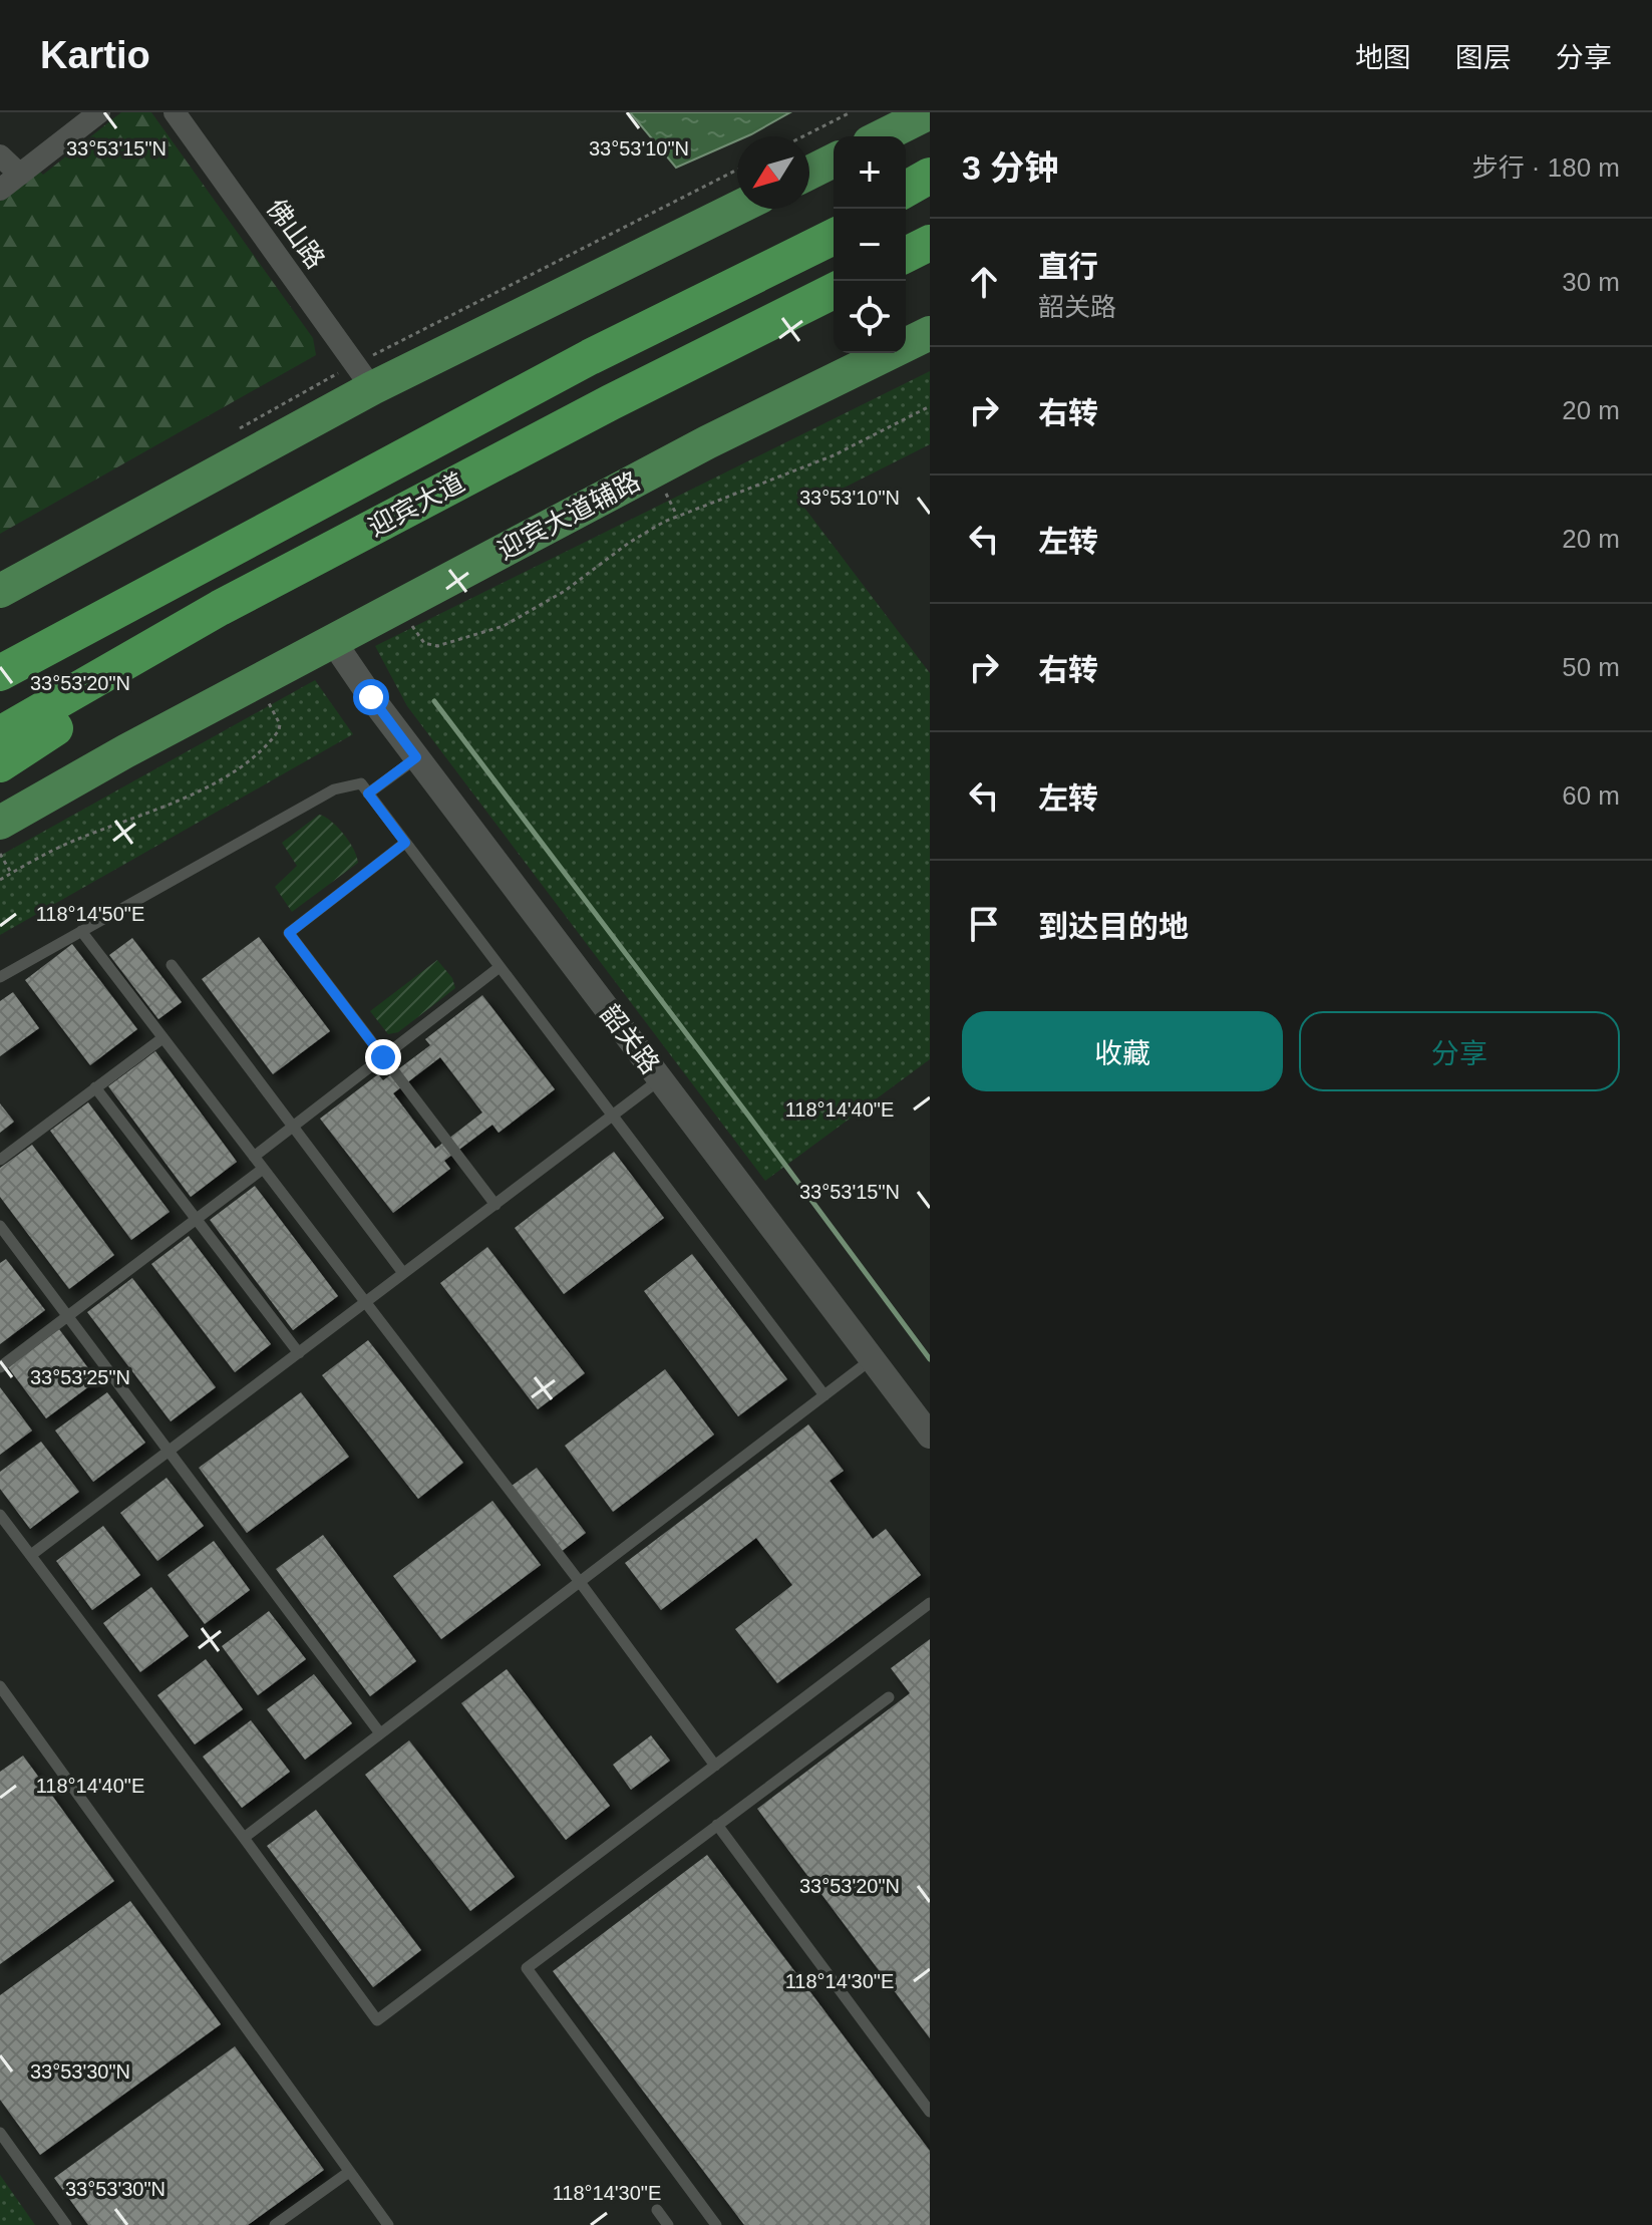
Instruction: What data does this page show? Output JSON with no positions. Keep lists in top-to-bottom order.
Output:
{
  "streets": {
    "highway": ["迎宾大道"],
    "main road": ["迎宾大道辅路"],
    "street": ["佛山路", "韶关路"]
  },
  "crossings": [
    ["迎宾大道辅路", "韶关路"]
  ],
  "north": "bottom left",
  "page": {
    "header": "Kartio",
    "nav": ["地图", "图层", "分享"],
    "heading": ["3 分钟", "步行 · 180 m"],
    "map_buttons": ["+", "−"],
    "list": [
      ["直行", "韶关路", "30 m"],
      ["右转", "20 m"],
      ["左转", "20 m"],
      ["右转", "50 m"],
      ["左转", "60 m"],
      "到达目的地"
    ],
    "buttons": ["收藏", "分享"]
  },
  "coordinates": [
    "33°53'15\"N",
    "33°53'10\"N",
    "33°53'20\"N",
    "118°14'50\"E",
    "118°14'40\"E",
    "33°53'25\"N",
    "118°14'30\"E",
    "33°53'30\"N"
  ]
}
